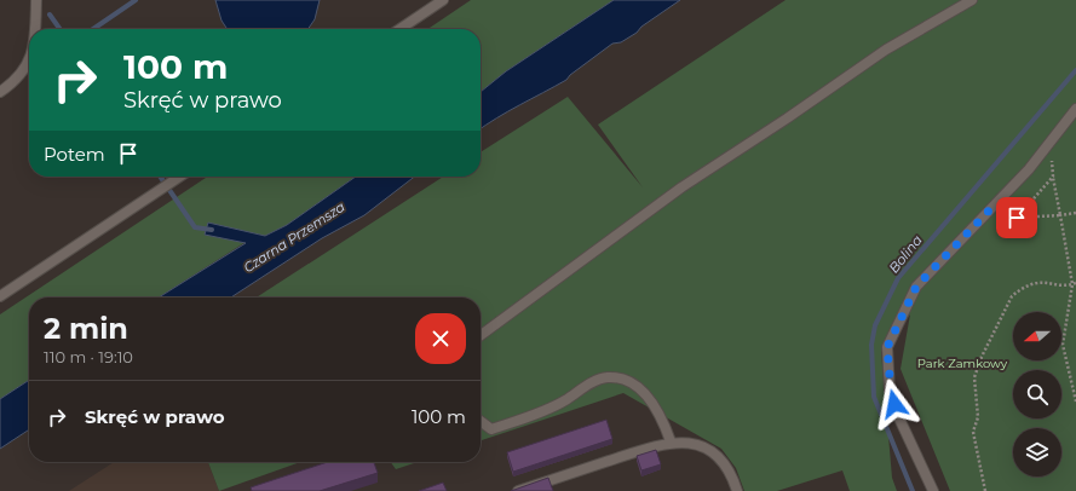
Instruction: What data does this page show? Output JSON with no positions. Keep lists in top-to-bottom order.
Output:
{
  "water": ["Czarna Przemsza", "Bolina"],
  "parks": ["Park Zamkowy"],
  "north": "left",
  "page": {
    "turn": ["100 m", "Skręć w prawo"],
    "then": "Potem",
    "heading": ["2 min", "110 m · 19:10"],
    "list": [
      {
        "name": "Skręć w prawo",
        "value": "100 m"
      }
    ]
  }
}
